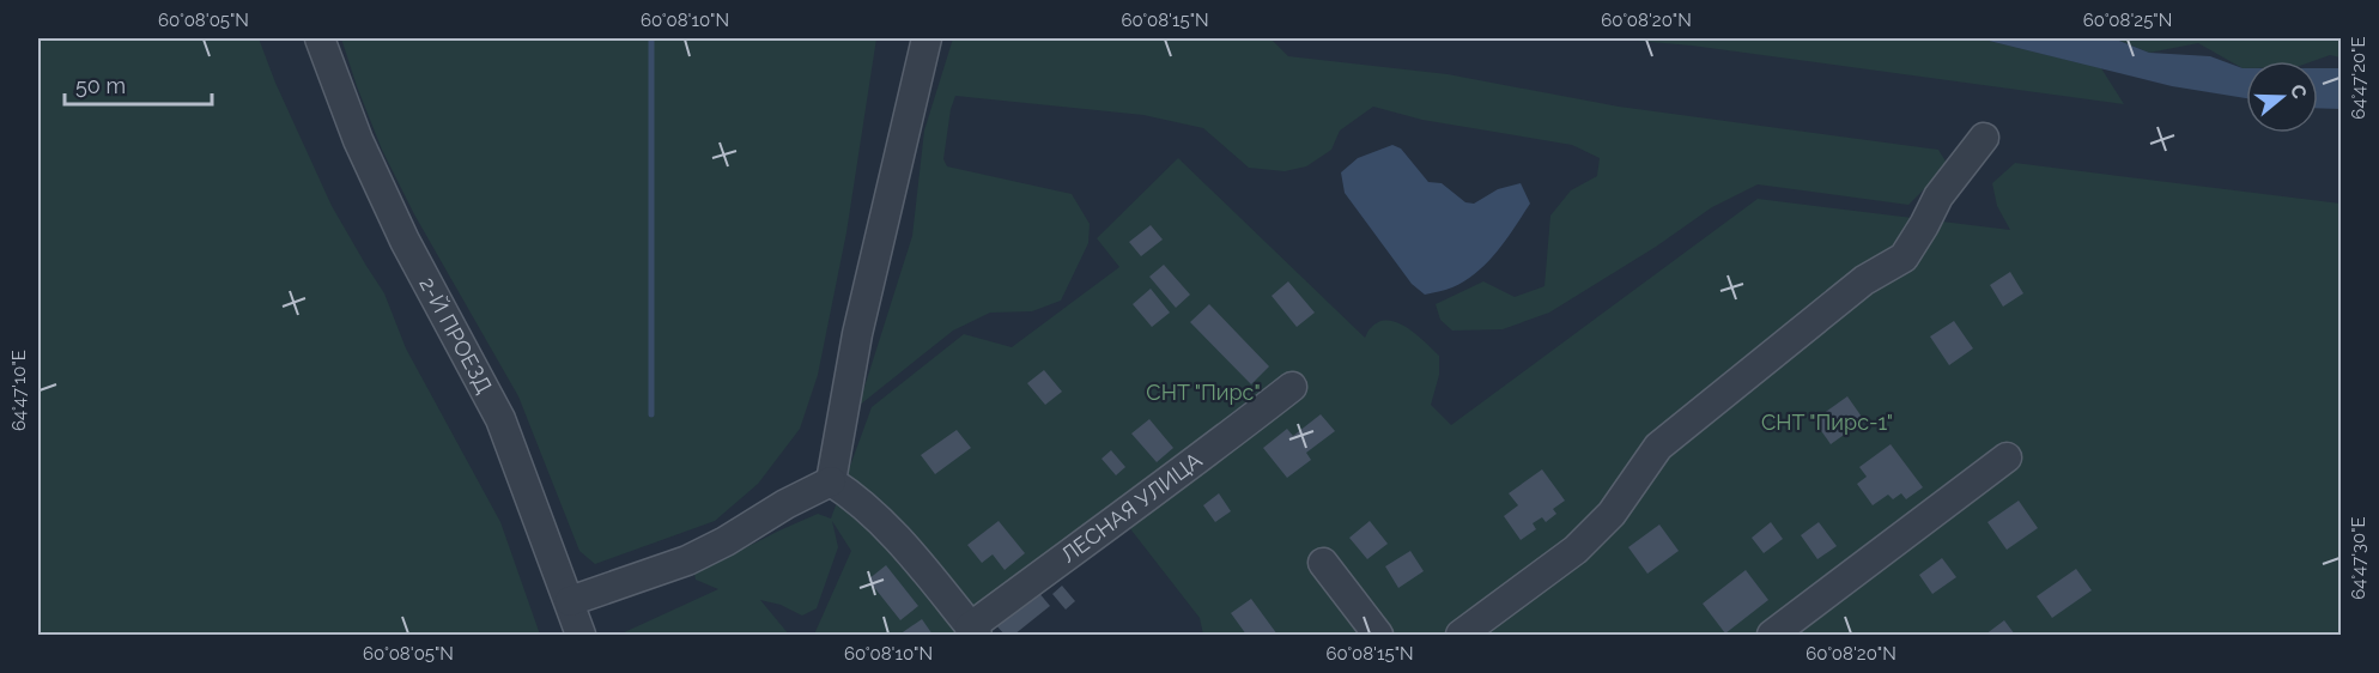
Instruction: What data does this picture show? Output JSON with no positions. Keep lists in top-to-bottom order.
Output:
{
  "streets": {
    "street": ["2-Й ПРОЕЗД", "ЛЕСНАЯ УЛИЦА"]
  },
  "parks": ["СНТ \"Пирс\"", "СНТ \"Пирс-1\""],
  "scale_bar": "50 m",
  "north": "right",
  "coordinates": [
    "60°08'05\"N",
    "60°08'10\"N",
    "60°08'15\"N",
    "60°08'20\"N",
    "60°08'25\"N",
    "64°47'20\"E",
    "64°47'10\"E",
    "64°47'30\"E"
  ]
}
